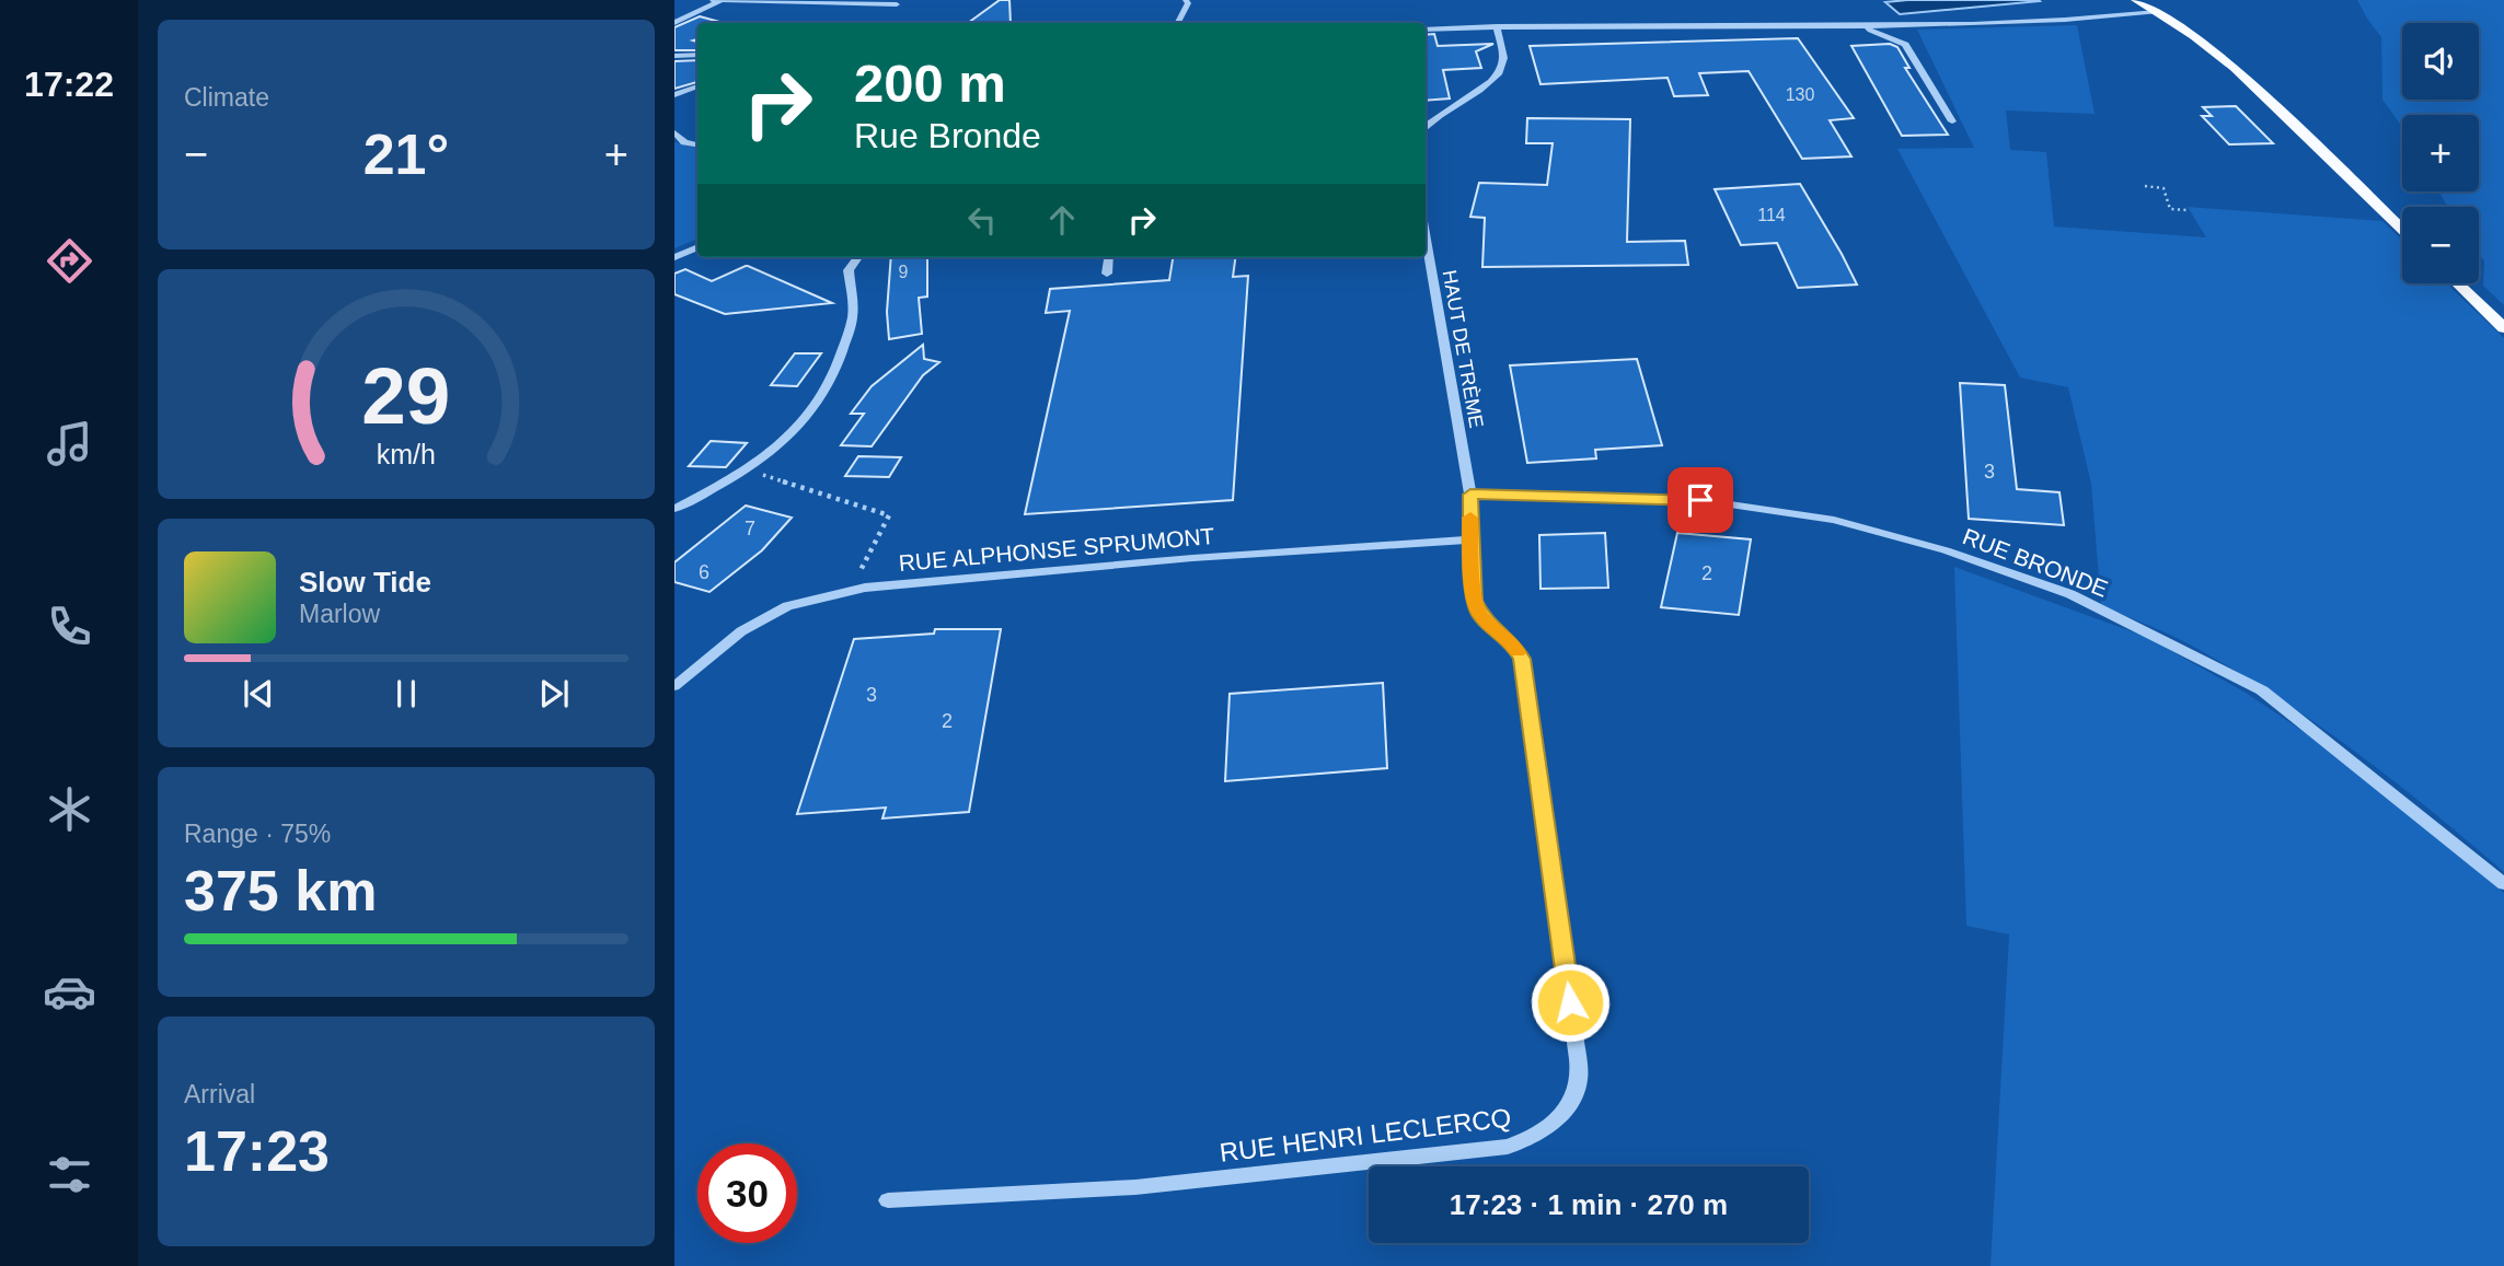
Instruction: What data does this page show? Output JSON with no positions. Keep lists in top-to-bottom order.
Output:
{
  "streets": {
    "street": [
      "HAUT DE TRÈME",
      "RUE ALPHONSE SPRUMONT",
      "RUE BRONDE",
      "RUE HENRI LECLERCQ"
    ]
  },
  "crossings": [
    ["HAUT DE TRÈME", "RUE BRONDE"],
    ["HAUT DE TRÈME", "RUE HENRI LECLERCQ"],
    ["RUE ALPHONSE SPRUMONT", "RUE HENRI LECLERCQ"],
    ["RUE BRONDE", "RUE HENRI LECLERCQ"]
  ],
  "house_numbers": [
    "130",
    "114",
    "9",
    "3",
    "7",
    "6",
    "2",
    "3",
    "2"
  ],
  "page": {
    "tabs": "17:22",
    "tile": [
      "Climate",
      ["Range · 75%", "375 km"],
      ["Arrival", "17:23"]
    ],
    "map_buttons": ["+", "−"],
    "turn": ["200 m", "Rue Bronde"],
    "heat": ["−", "21°", "+"],
    "song": ["Slow Tide", "Marlow"],
    "limit": "30",
    "trip": "17:23 · 1 min · 270 m",
    "gauge": ["29", "km/h"]
  }
}
